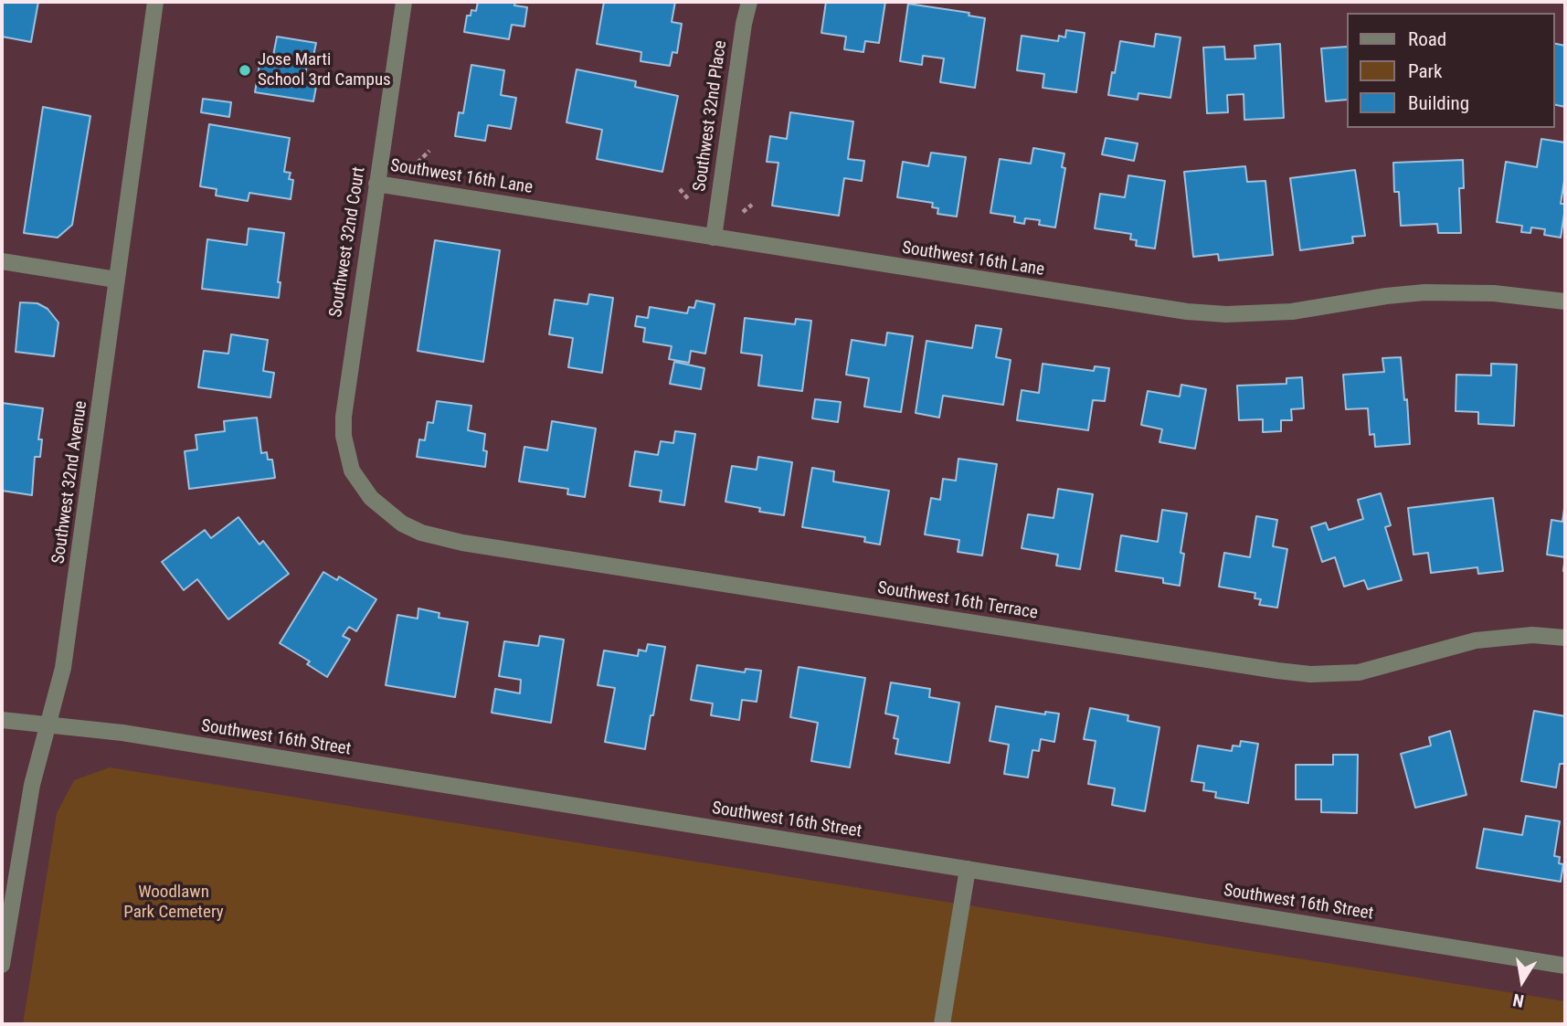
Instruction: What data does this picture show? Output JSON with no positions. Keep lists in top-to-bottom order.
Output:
{
  "streets": {
    "street": [
      "Southwest 32nd Place",
      "Southwest 16th Lane",
      "Southwest 32nd Court",
      "Southwest 32nd Avenue",
      "Southwest 16th Terrace",
      "Southwest 16th Street"
    ]
  },
  "crossings": [
    ["Southwest 32nd Place", "Southwest 16th Lane"],
    ["Southwest 16th Lane", "Southwest 32nd Court"],
    ["Southwest 32nd Court", "Southwest 16th Terrace"],
    ["Southwest 32nd Avenue", "Southwest 16th Street"]
  ],
  "parks": ["Woodlawn Park Cemetery"],
  "places": ["Jose Marti School 3rd Campus"],
  "legend": ["Road", "Park", "Building"],
  "north": "bottom"
}
